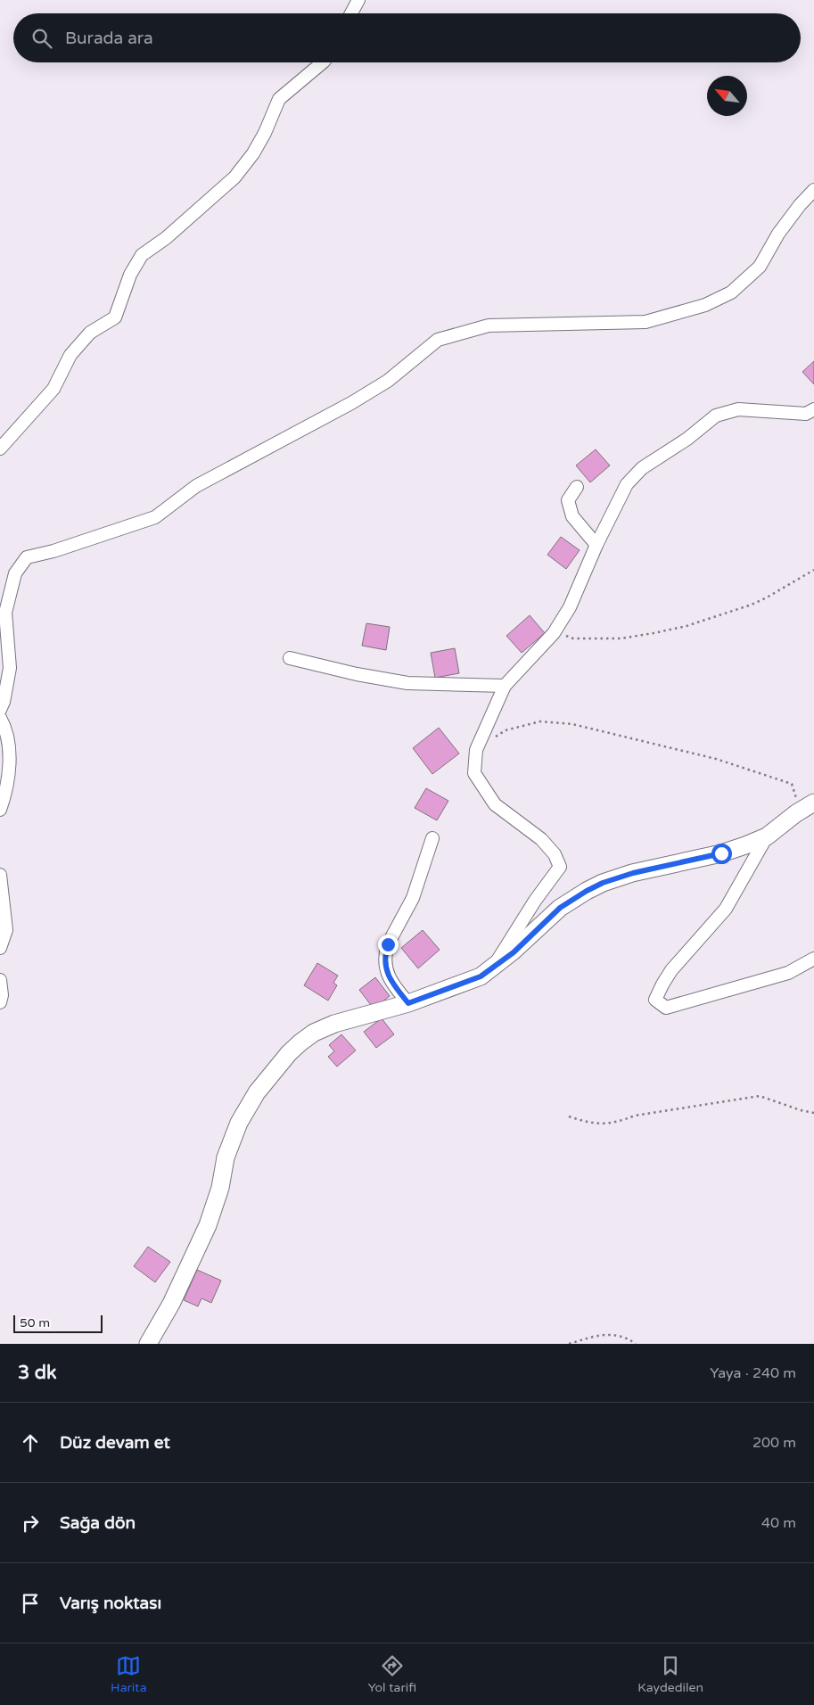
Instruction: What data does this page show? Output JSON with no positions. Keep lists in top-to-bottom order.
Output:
{
  "scale_bar": "50 m",
  "north": "top left",
  "page": {
    "search": "Burada ara",
    "scale": "50 m",
    "heading": ["3 dk", "Yaya · 240 m"],
    "list": [
      ["Düz devam et", "200 m"],
      ["Sağa dön", "40 m"],
      "Varış noktası"
    ],
    "nav": ["Harita", "Yol tarifi", "Kaydedilen"]
  }
}
